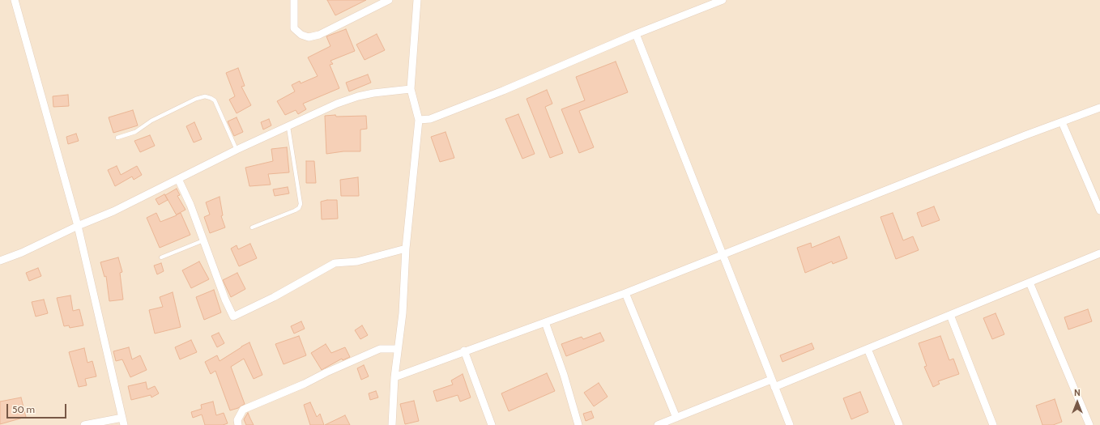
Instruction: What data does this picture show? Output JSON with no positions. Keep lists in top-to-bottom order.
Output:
{
  "scale_bar": "50 m",
  "north": "top"
}
